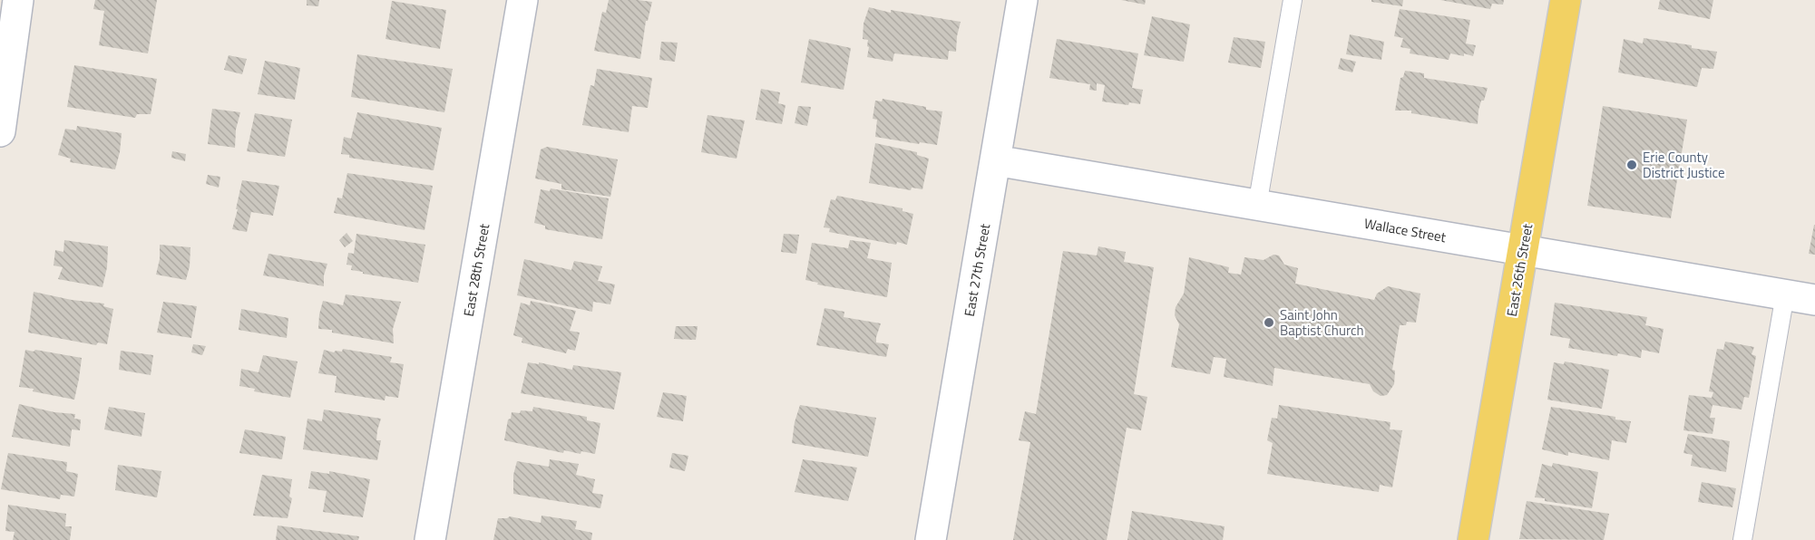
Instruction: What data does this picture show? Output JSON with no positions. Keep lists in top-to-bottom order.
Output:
{
  "streets": {
    "main road": ["East 26th Street"],
    "street": ["Wallace Street", "East 28th Street", "East 27th Street"]
  },
  "crossings": [
    ["Wallace Street", "East 27th Street"],
    ["Wallace Street", "East 26th Street"]
  ],
  "places": ["Erie County District Justice", "Saint John Baptist Church"]
}
